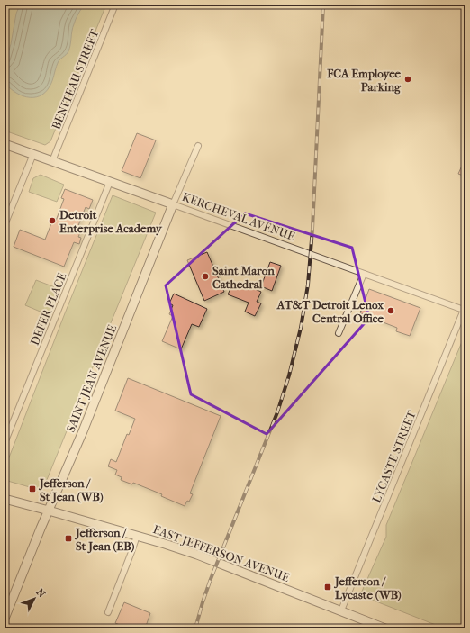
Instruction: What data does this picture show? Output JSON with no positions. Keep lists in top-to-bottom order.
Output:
{
  "streets": {
    "street": [
      "BENITEAU STREET",
      "KERCHEVAL AVENUE",
      "DEFER PLACE",
      "SAINT JEAN AVENUE",
      "LYCASTE STREET",
      "EAST JEFFERSON AVENUE"
    ]
  },
  "crossings": [
    ["BENITEAU STREET", "KERCHEVAL AVENUE"],
    ["KERCHEVAL AVENUE", "DEFER PLACE"],
    ["KERCHEVAL AVENUE", "SAINT JEAN AVENUE"],
    ["KERCHEVAL AVENUE", "LYCASTE STREET"],
    ["SAINT JEAN AVENUE", "EAST JEFFERSON AVENUE"],
    ["LYCASTE STREET", "EAST JEFFERSON AVENUE"]
  ],
  "places": {
    "other": [
      "FCA Employee Parking",
      "Detroit Enterprise Academy",
      "Saint Maron Cathedral",
      "AT&T Detroit Lenox Central Office"
    ],
    "transit": ["Jefferson / St Jean (WB)", "Jefferson / St Jean (EB)", "Jefferson / Lycaste (WB)"]
  },
  "north": "top right"
}
